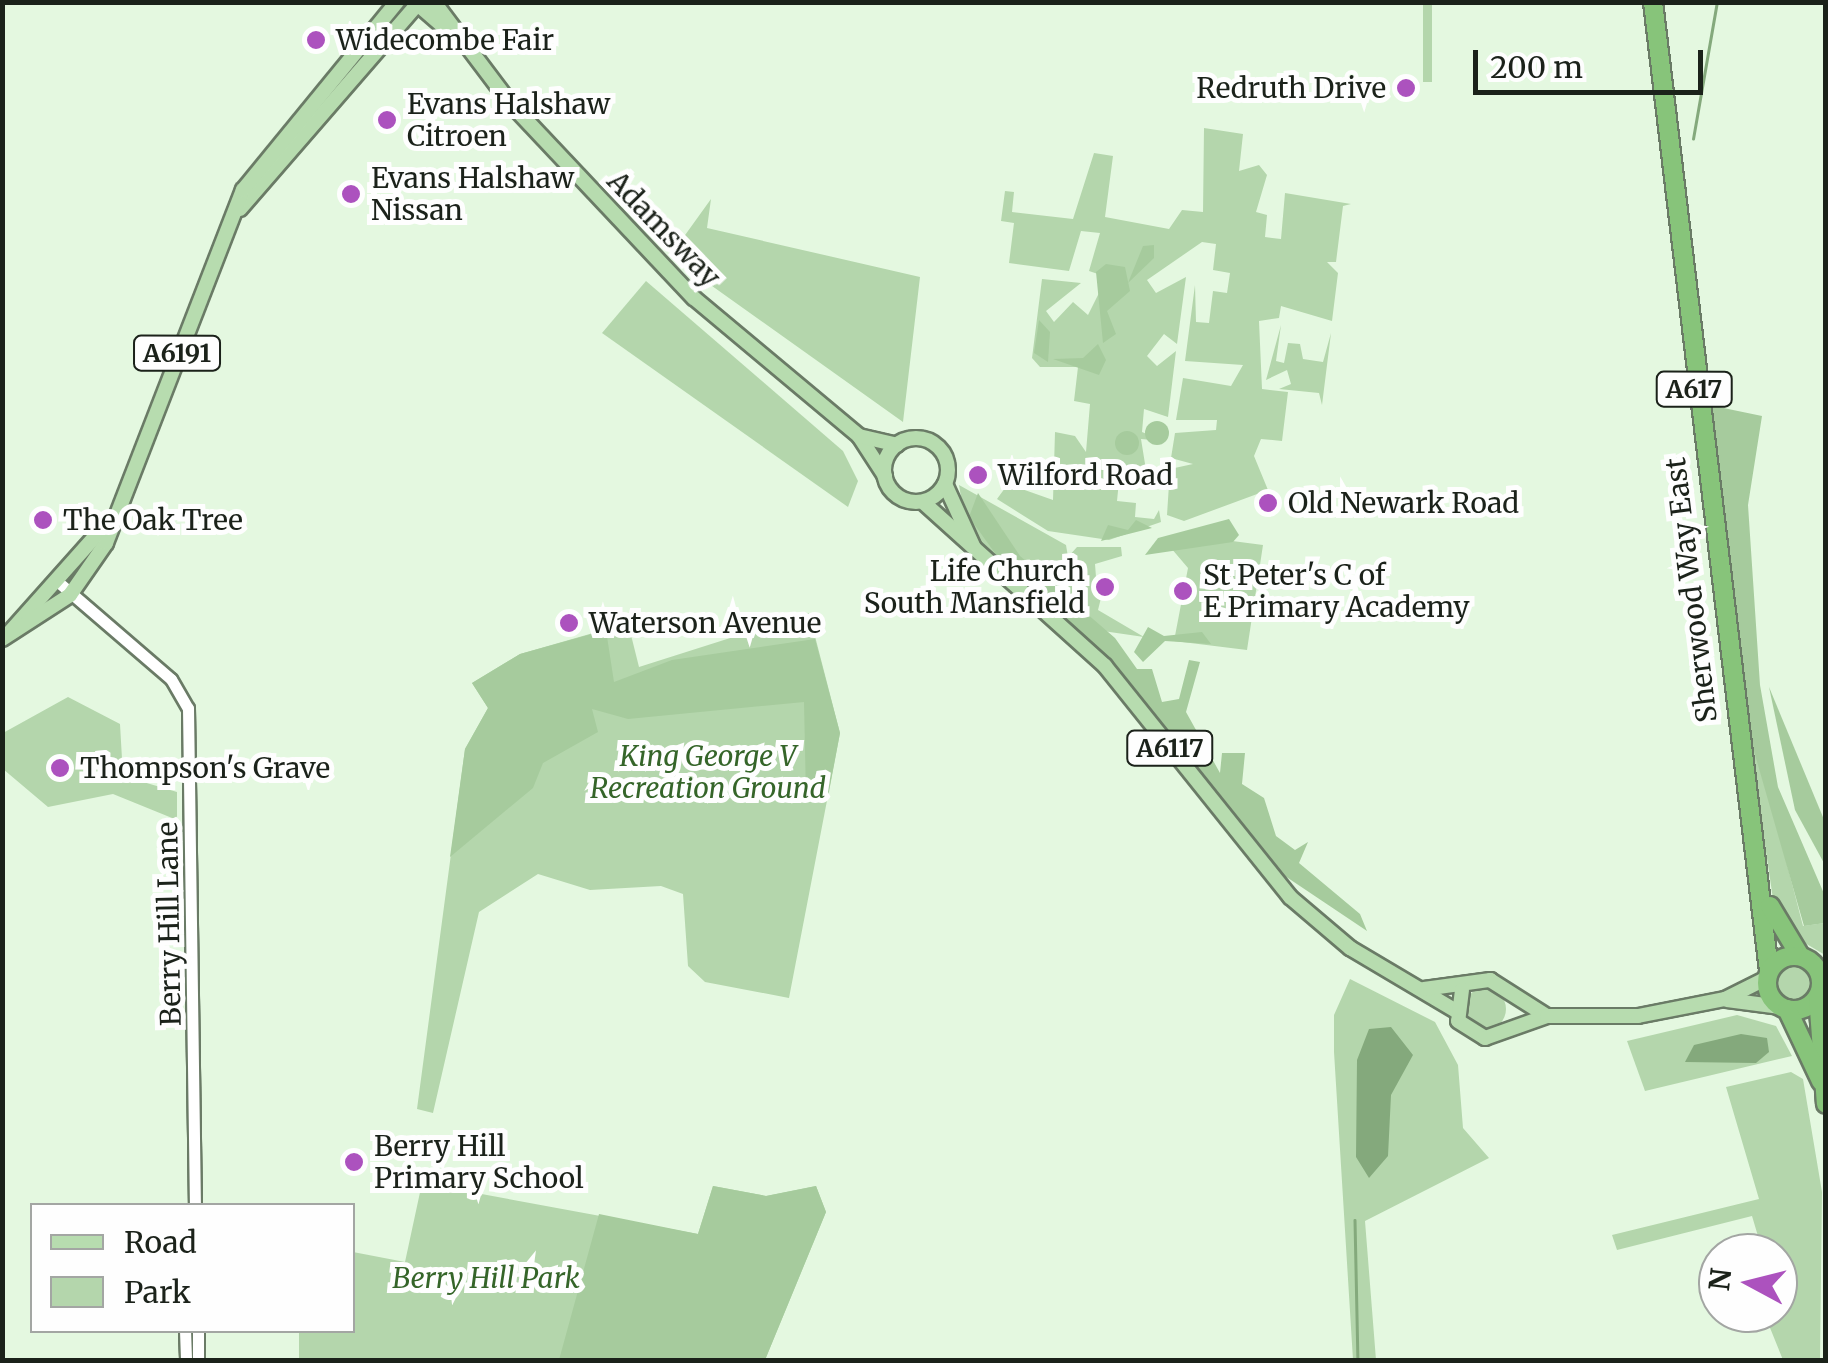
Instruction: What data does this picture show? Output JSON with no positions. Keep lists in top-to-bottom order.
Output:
{
  "streets": {
    "highway": ["A617", "Sherwood Way East"],
    "main road": ["Adamsway", "A6191", "A6117"],
    "street": ["Berry Hill Lane"]
  },
  "crossings": [
    ["Adamsway", "A6191"],
    ["Adamsway", "A6117"],
    ["A6191", "Berry Hill Lane"],
    ["Sherwood Way East", "A6117"]
  ],
  "parks": ["King George V Recreation Ground", "Berry Hill Park"],
  "places": [
    "Widecombe Fair",
    "Redruth Drive",
    "Evans Halshaw Citroen",
    "Evans Halshaw Nissan",
    "Wilford Road",
    "Old Newark Road",
    "The Oak Tree",
    "Life Church South Mansfield",
    "St Peter's C of E Primary Academy",
    "Waterson Avenue",
    "Thompson's Grave",
    "Berry Hill Primary School"
  ],
  "legend": ["Road", "Park"],
  "scale_bar": "200 m",
  "north": "left"
}
